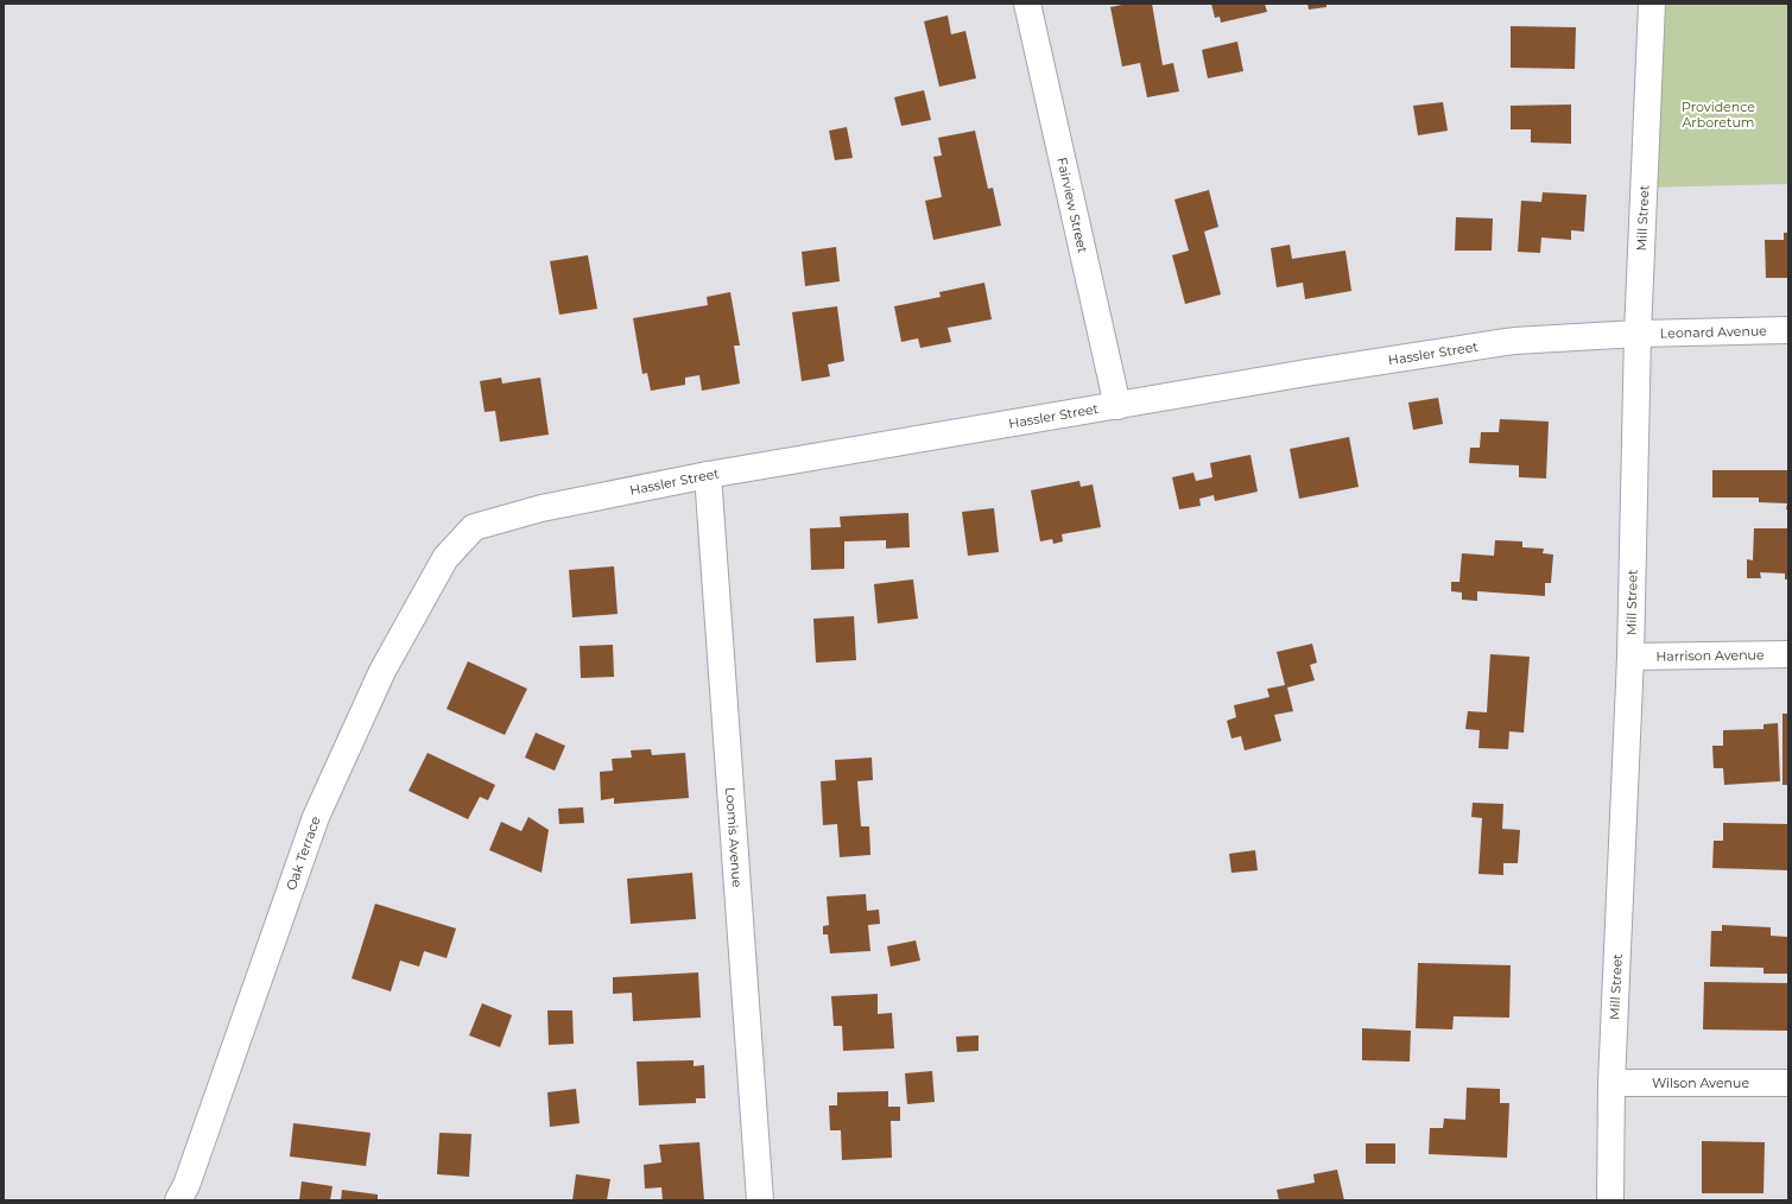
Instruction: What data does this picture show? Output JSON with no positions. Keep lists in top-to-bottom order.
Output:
{
  "streets": {
    "street": [
      "Fairview Street",
      "Mill Street",
      "Leonard Avenue",
      "Hassler Street",
      "Harrison Avenue",
      "Loomis Avenue",
      "Oak Terrace",
      "Wilson Avenue"
    ]
  },
  "crossings": [
    ["Fairview Street", "Hassler Street"],
    ["Mill Street", "Leonard Avenue"],
    ["Mill Street", "Hassler Street"],
    ["Mill Street", "Harrison Avenue"],
    ["Mill Street", "Wilson Avenue"],
    ["Leonard Avenue", "Hassler Street"],
    ["Hassler Street", "Loomis Avenue"],
    ["Hassler Street", "Oak Terrace"]
  ],
  "parks": ["Providence Arboretum"]
}
